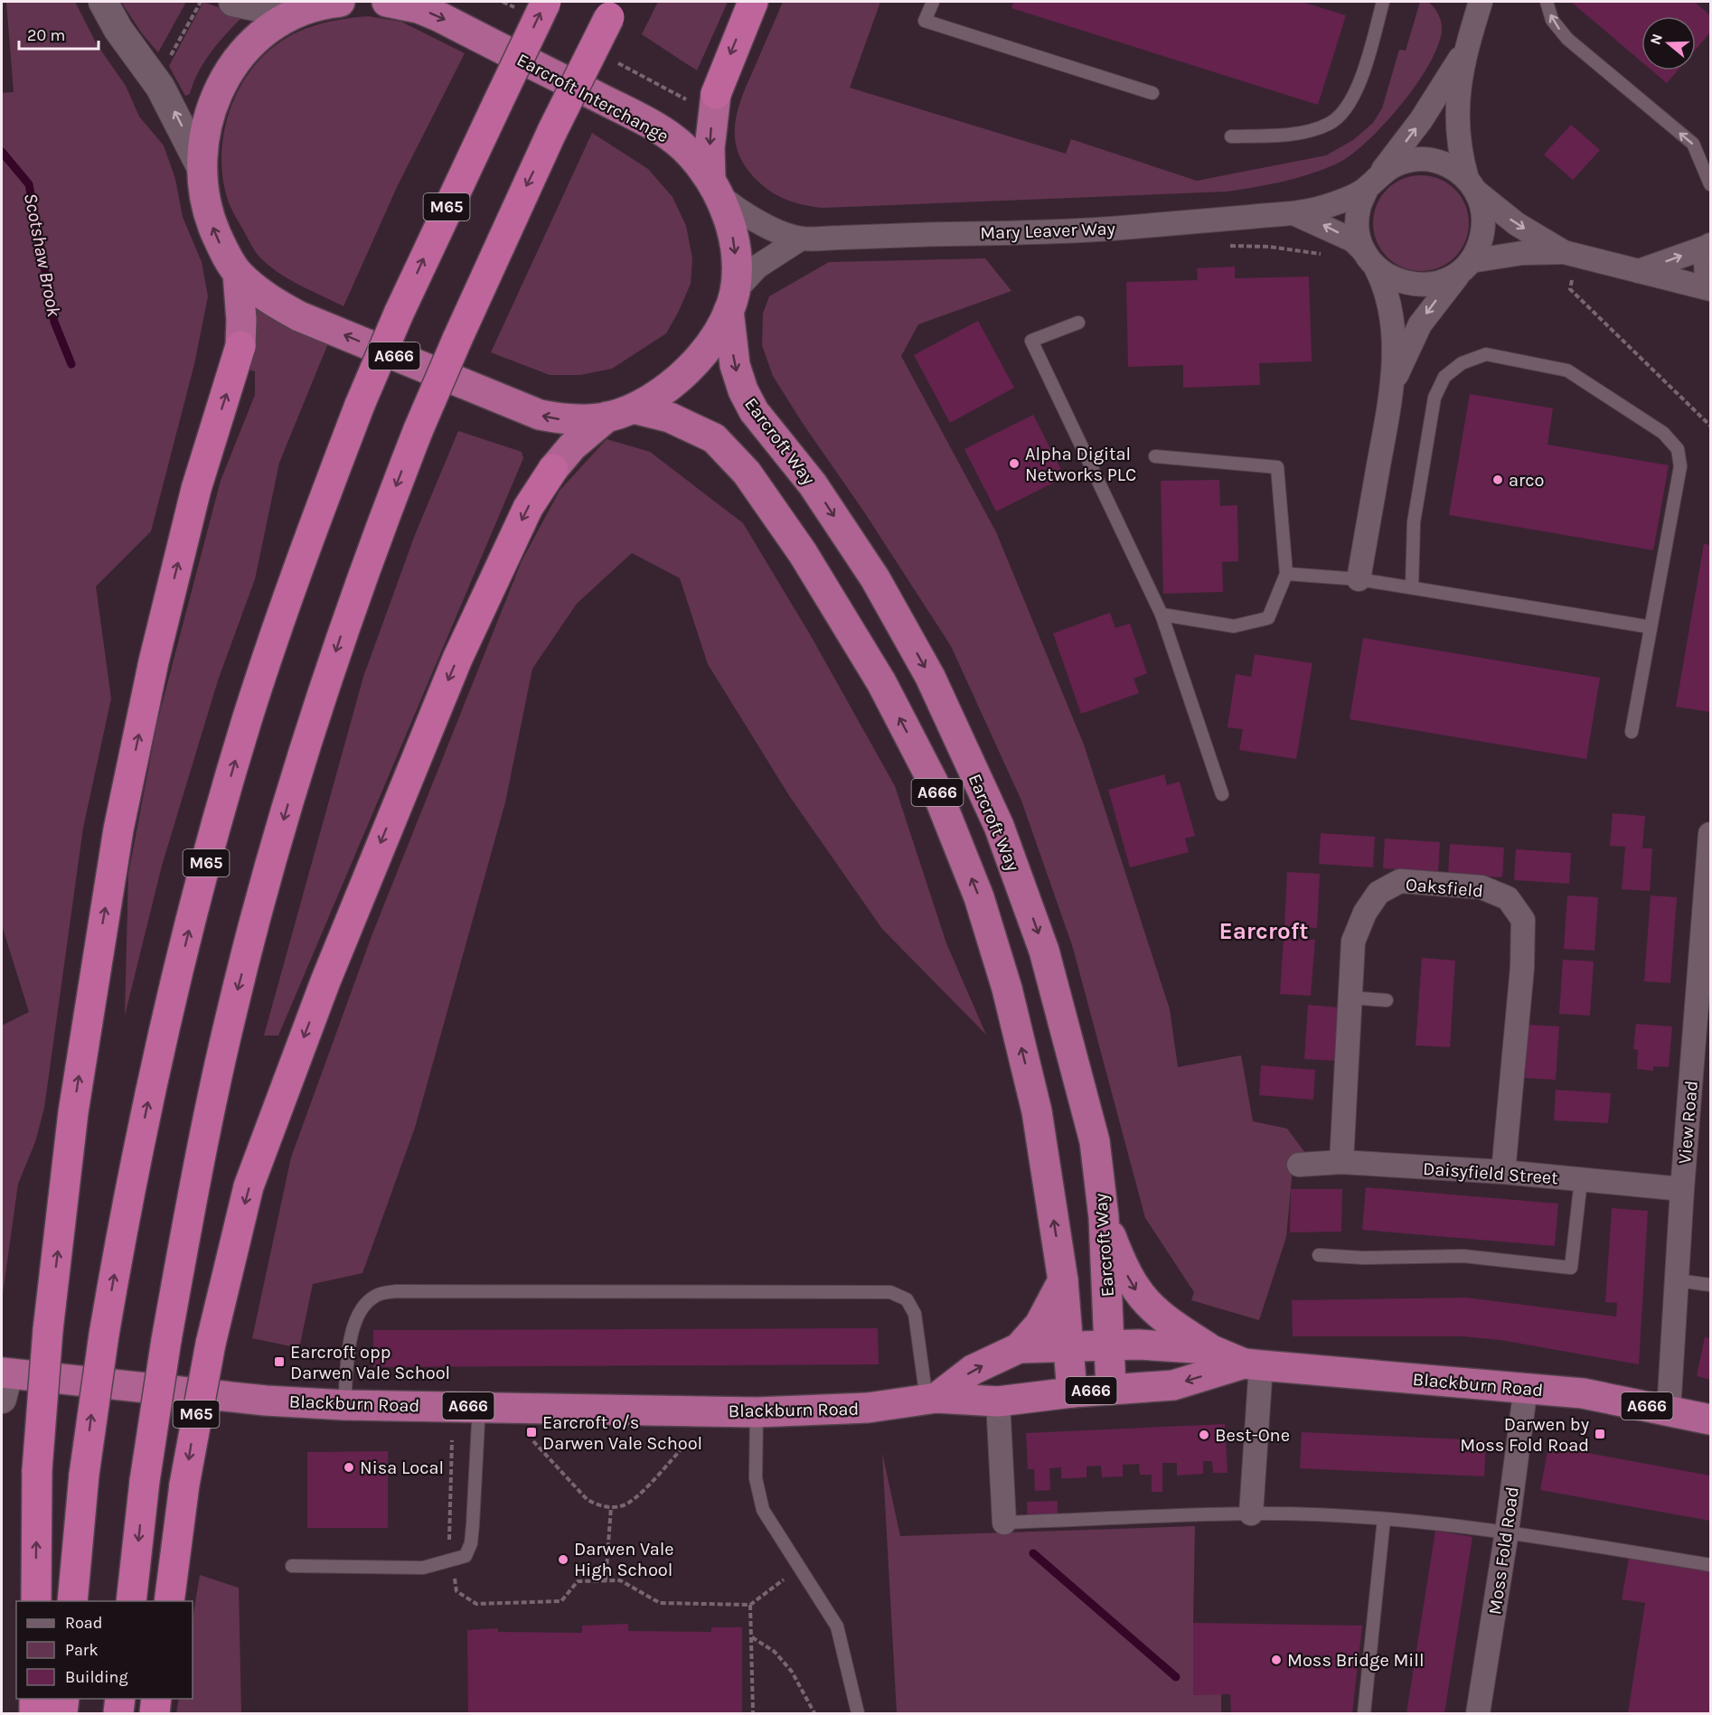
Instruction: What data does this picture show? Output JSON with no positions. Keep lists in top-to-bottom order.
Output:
{
  "streets": {
    "highway": [
      "Earcroft Interchange",
      "M65",
      "A666",
      "Earcroft Way",
      "Blackburn Road"
    ],
    "street": [
      "Mary Leaver Way",
      "Oaksfield",
      "View Road",
      "Daisyfield Street",
      "Moss Fold Road"
    ]
  },
  "crossings": [
    ["Earcroft Interchange", "Mary Leaver Way"],
    ["Earcroft Interchange", "A666"],
    ["Earcroft Interchange", "Earcroft Way"],
    ["A666", "Blackburn Road"],
    ["Earcroft Way", "Blackburn Road"],
    ["Oaksfield", "Daisyfield Street"],
    ["View Road", "Daisyfield Street"],
    ["View Road", "Blackburn Road"],
    ["Blackburn Road", "Moss Fold Road"]
  ],
  "districts": ["Earcroft"],
  "water": ["Scotshaw Brook"],
  "places": {
    "other": [
      "Alpha Digital Networks PLC",
      "arco",
      "Best-One",
      "Nisa Local",
      "Darwen Vale High School",
      "Moss Bridge Mill"
    ],
    "transit": ["Earcroft opp Darwen Vale School", "Earcroft o/s Darwen Vale School", "Darwen by Moss Fold Road"]
  },
  "legend": ["Road", "Park", "Building"],
  "scale_bar": "20 m",
  "north": "left"
}
